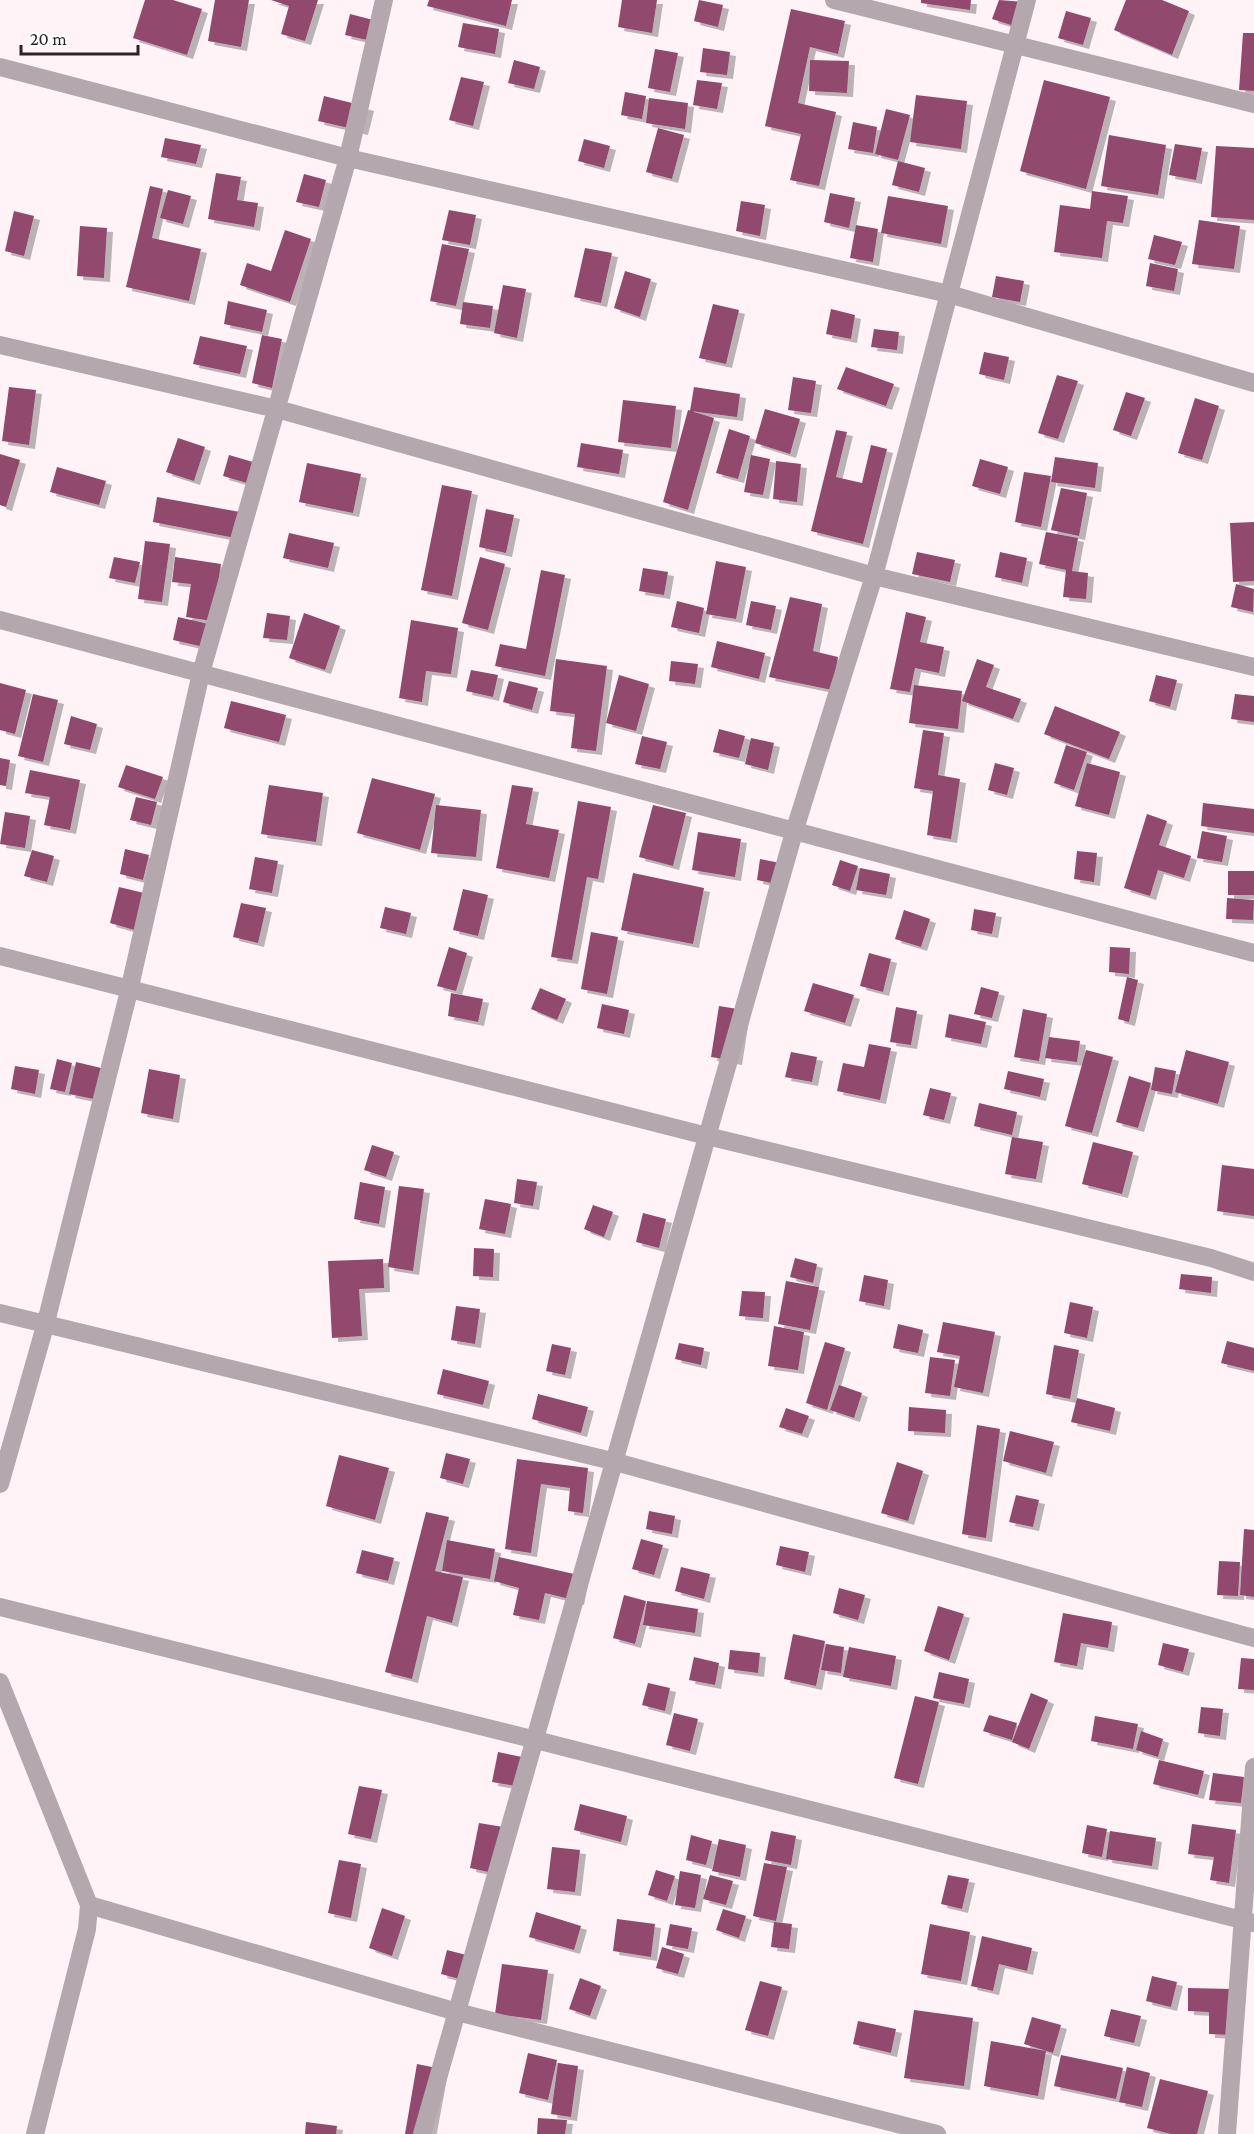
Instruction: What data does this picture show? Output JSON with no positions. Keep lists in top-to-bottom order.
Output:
{
  "scale_bar": "20 m"
}
